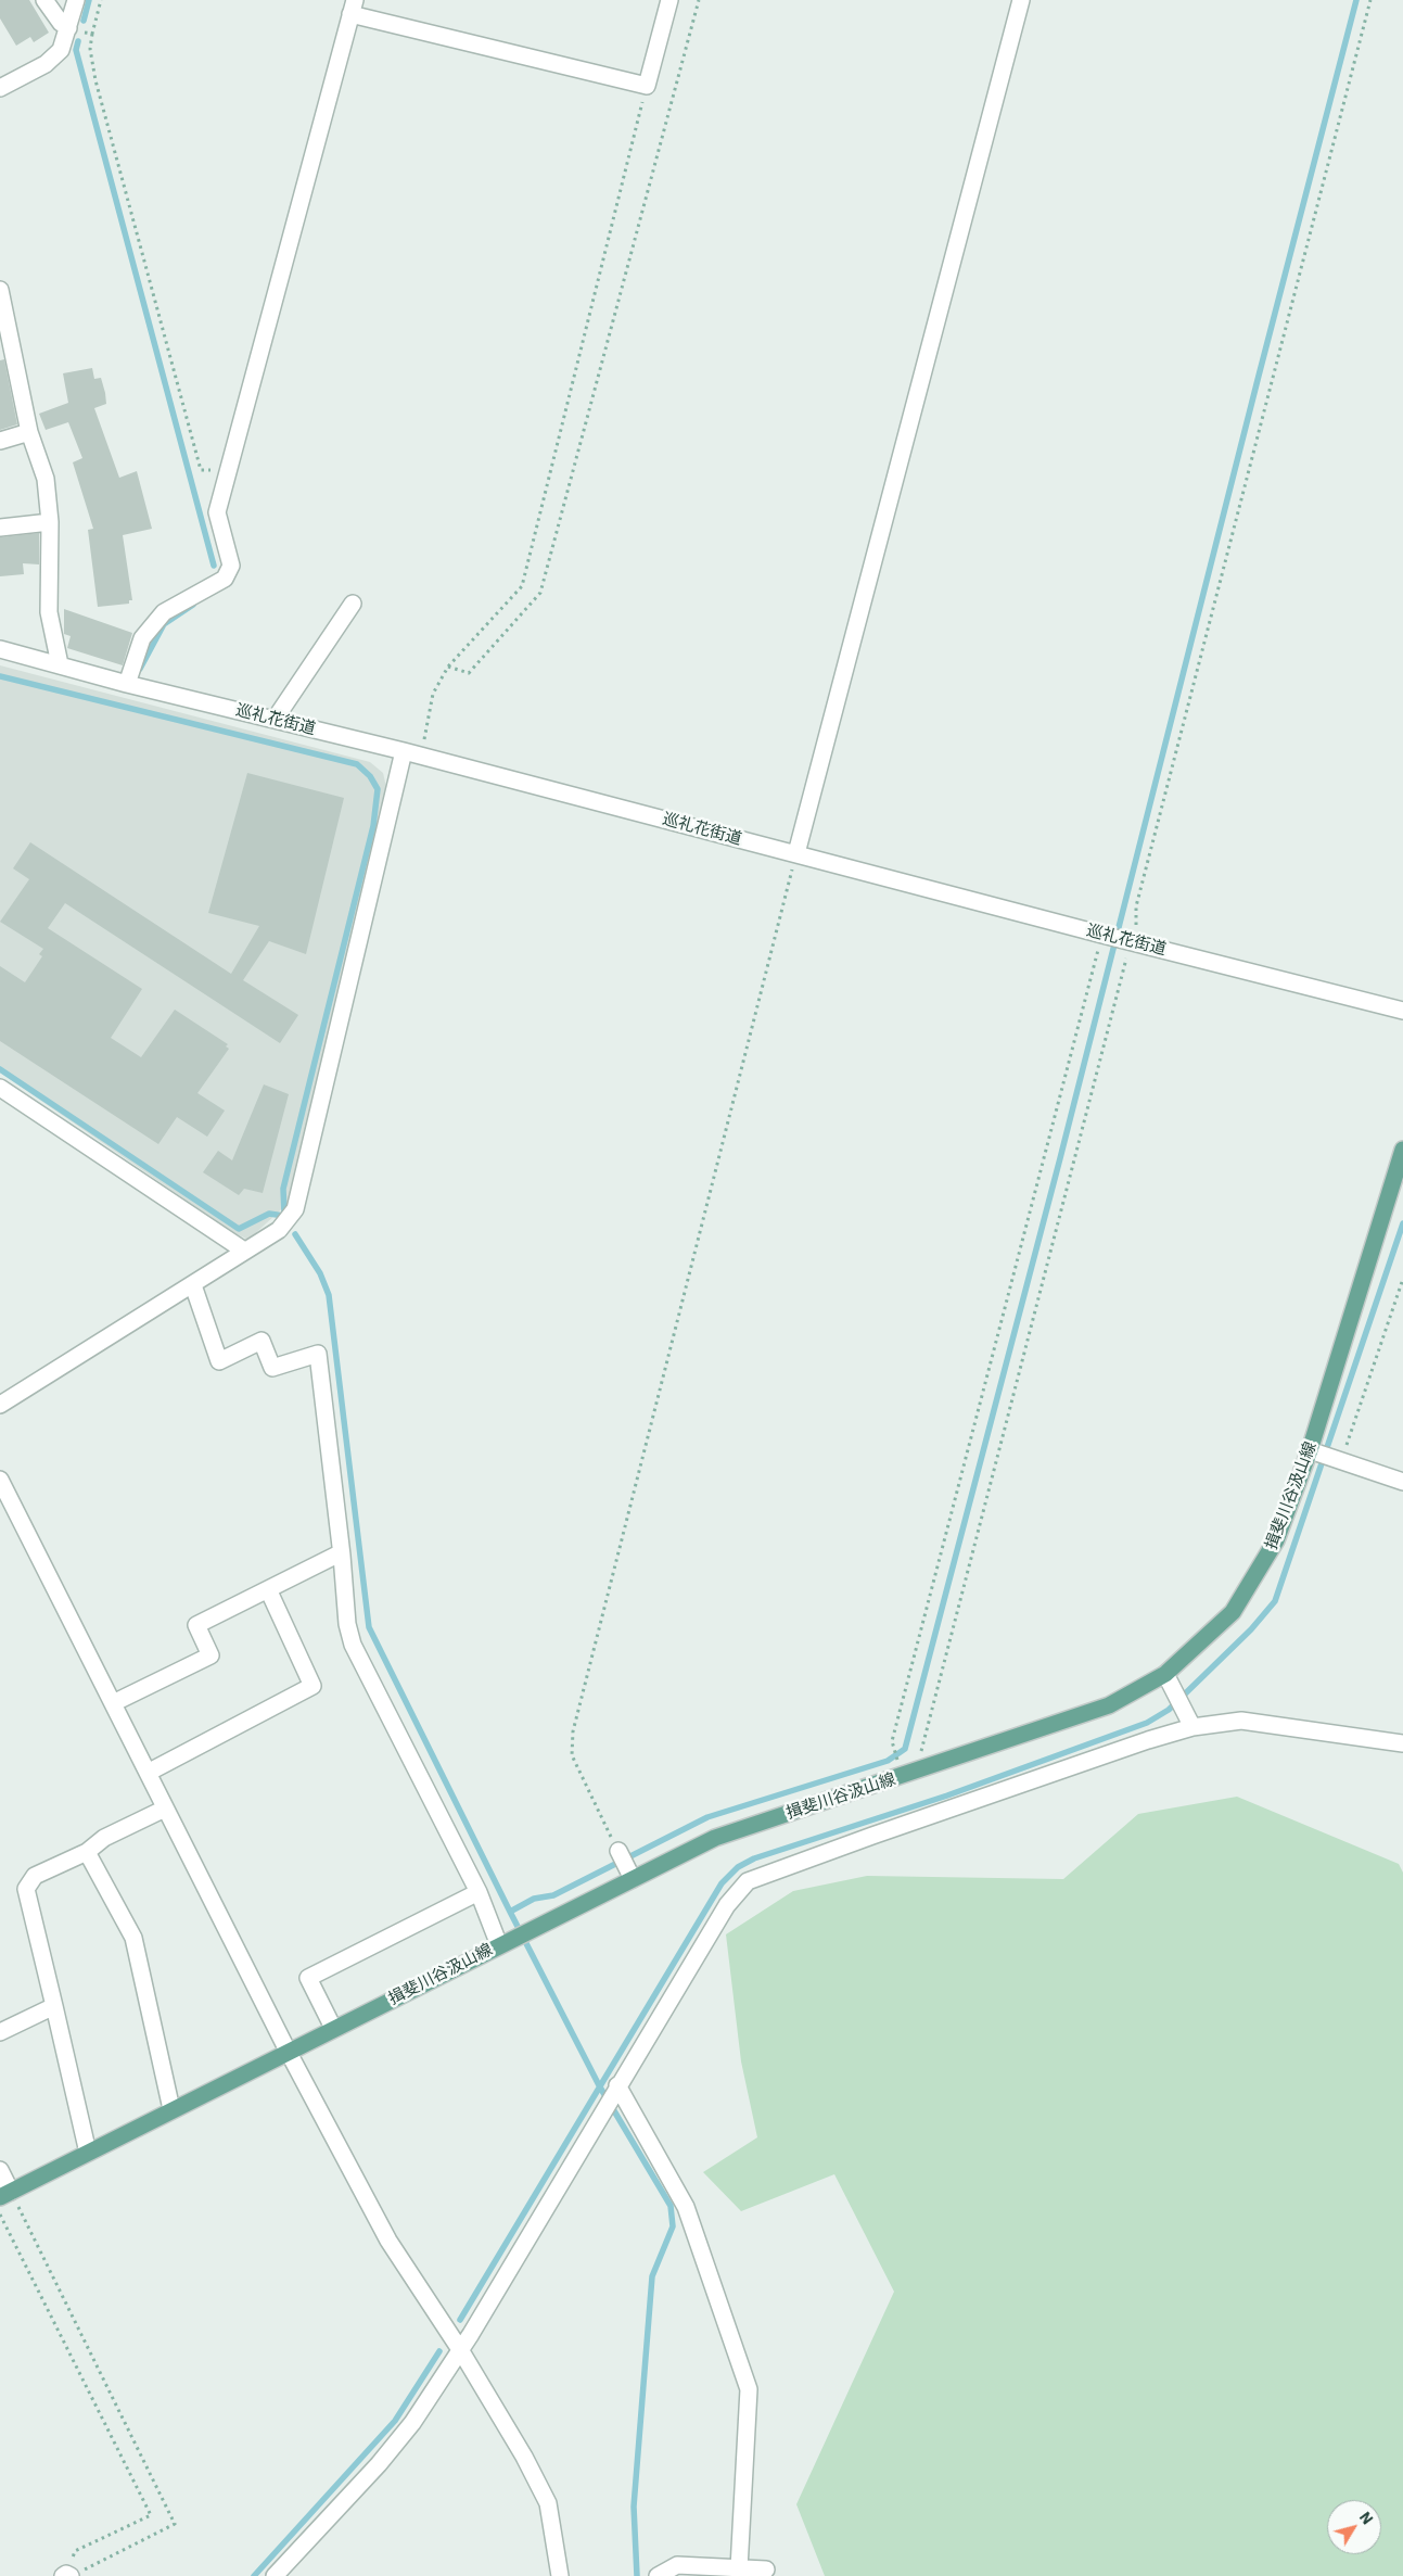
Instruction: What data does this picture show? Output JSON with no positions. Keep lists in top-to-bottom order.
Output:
{
  "streets": {
    "main road": ["揖斐川谷汲山線"],
    "street": ["巡礼花街道"]
  },
  "north": "top right"
}
